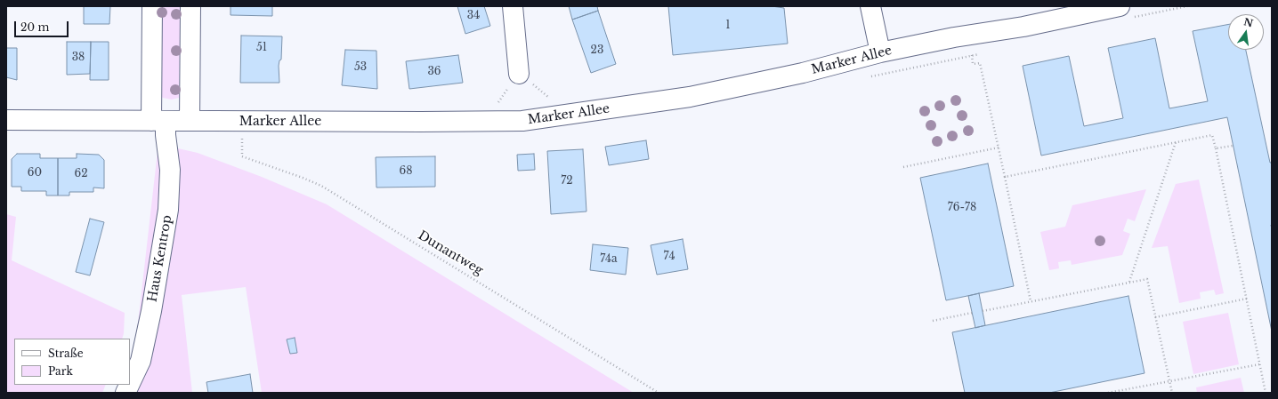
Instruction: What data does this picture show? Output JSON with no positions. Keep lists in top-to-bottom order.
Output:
{
  "streets": {
    "street": ["Marker Allee", "Haus Kentrop"],
    "path": ["Dunantweg"]
  },
  "crossings": [
    ["Marker Allee", "Haus Kentrop"]
  ],
  "house_numbers": [
    "34",
    "1",
    "51",
    "23",
    "38",
    "53",
    "36",
    "68",
    "60",
    "62",
    "72",
    "76-78",
    "74",
    "74a"
  ],
  "legend": ["Straße", "Park"],
  "scale_bar": "20 m",
  "north": "top"
}
